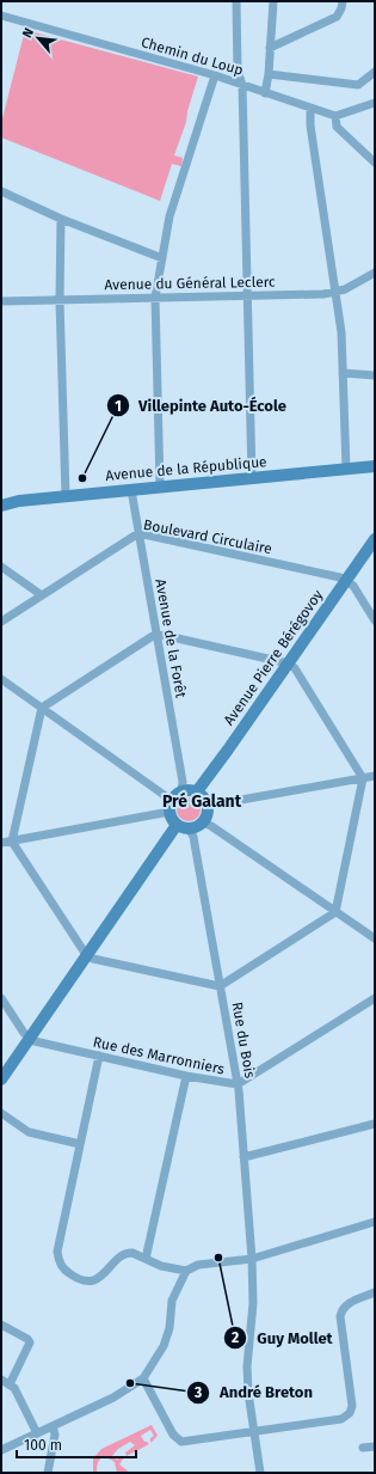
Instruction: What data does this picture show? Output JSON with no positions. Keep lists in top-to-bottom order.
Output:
{
  "streets": {
    "street": [
      "Chemin du Loup",
      "Avenue du Général Leclerc",
      "Avenue de la République",
      "Boulevard Circulaire",
      "Avenue de la Forêt",
      "Avenue Pierre Bérégovoy",
      "Rue du Bois",
      "Rue des Marronniers"
    ]
  },
  "crossings": [
    ["Avenue de la République", "Avenue de la Forêt"],
    ["Boulevard Circulaire", "Avenue de la Forêt"],
    ["Boulevard Circulaire", "Avenue Pierre Bérégovoy"],
    ["Avenue de la Forêt", "Avenue Pierre Bérégovoy"],
    ["Avenue de la Forêt", "Rue du Bois"],
    ["Avenue Pierre Bérégovoy", "Rue du Bois"],
    ["Rue du Bois", "Rue des Marronniers"]
  ],
  "districts": ["Pré Galant"],
  "places": ["Villepinte Auto-École", "Guy Mollet", "André Breton"],
  "scale_bar": "100 m",
  "north": "top left"
}
